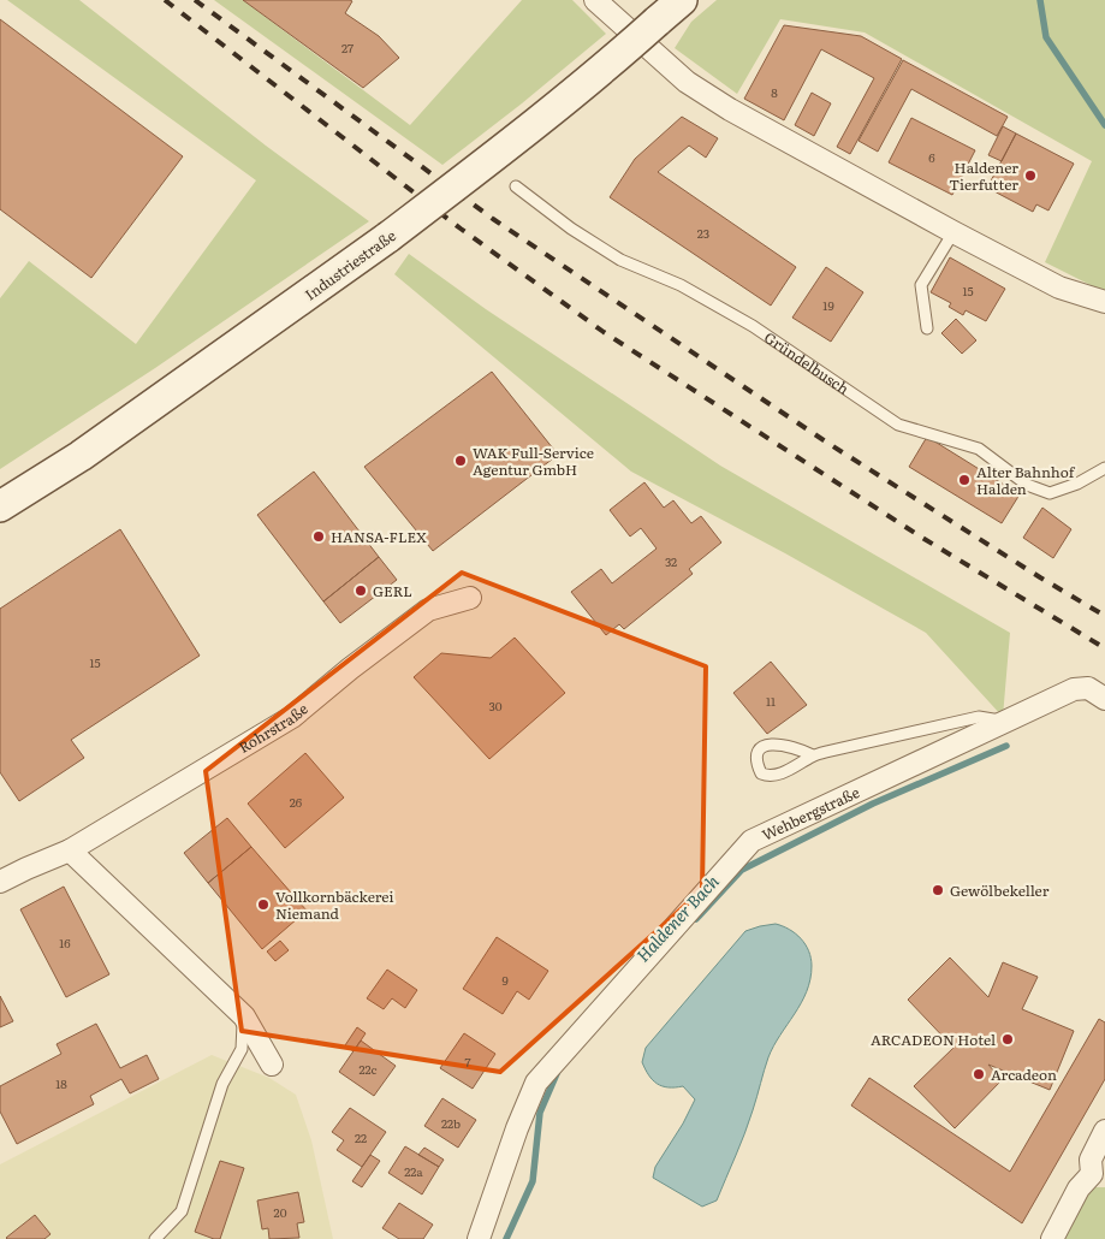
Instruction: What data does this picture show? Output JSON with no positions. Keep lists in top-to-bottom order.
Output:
{
  "streets": {
    "main road": ["Industriestraße"],
    "street": ["Rohrstraße", "Wehbergstraße"],
    "lane": ["Gründelbusch"]
  },
  "water": ["Haldener Bach"],
  "places": [
    "Haldener Tierfutter",
    "WAK Full-Service Agentur GmbH",
    "Alter Bahnhof Halden",
    "HANSA-FLEX",
    "GERL",
    "Gewölbekeller",
    "Vollkornbäckerei Niemand",
    "ARCADEON Hotel",
    "Arcadeon"
  ],
  "house_numbers": [
    "27",
    "8",
    "6",
    "23",
    "15",
    "19",
    "32",
    "15",
    "11",
    "30",
    "26",
    "16",
    "9",
    "7",
    "22c",
    "18",
    "22b",
    "22",
    "22a",
    "20"
  ]
}
